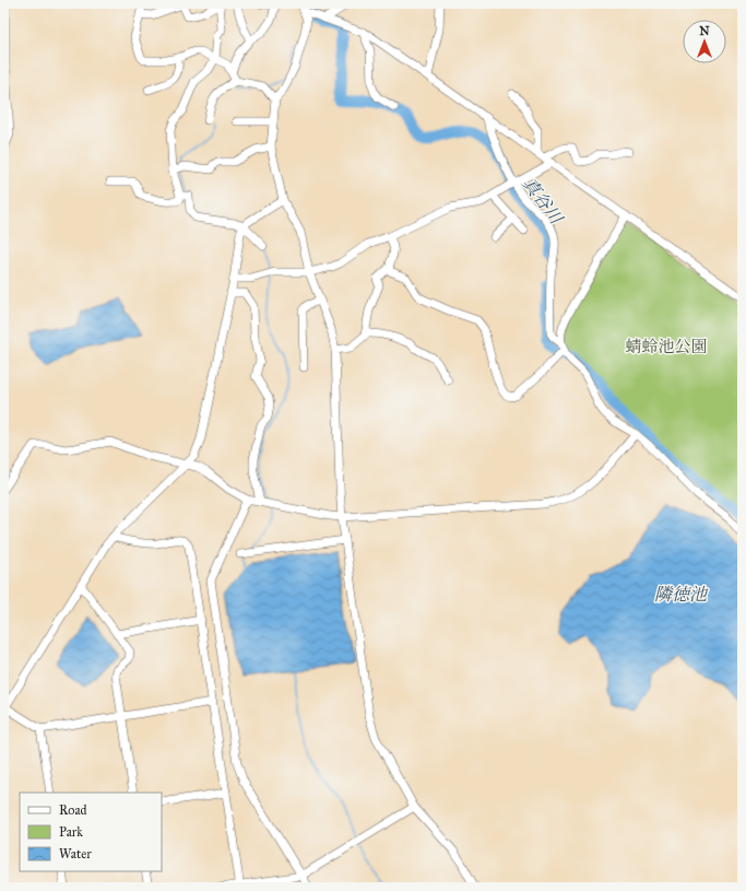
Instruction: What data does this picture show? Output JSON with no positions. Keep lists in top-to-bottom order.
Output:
{
  "water": ["真谷川", "隣徳池"],
  "parks": ["蜻蛉池公園"],
  "legend": ["Road", "Park", "Water"],
  "north": "top"
}
